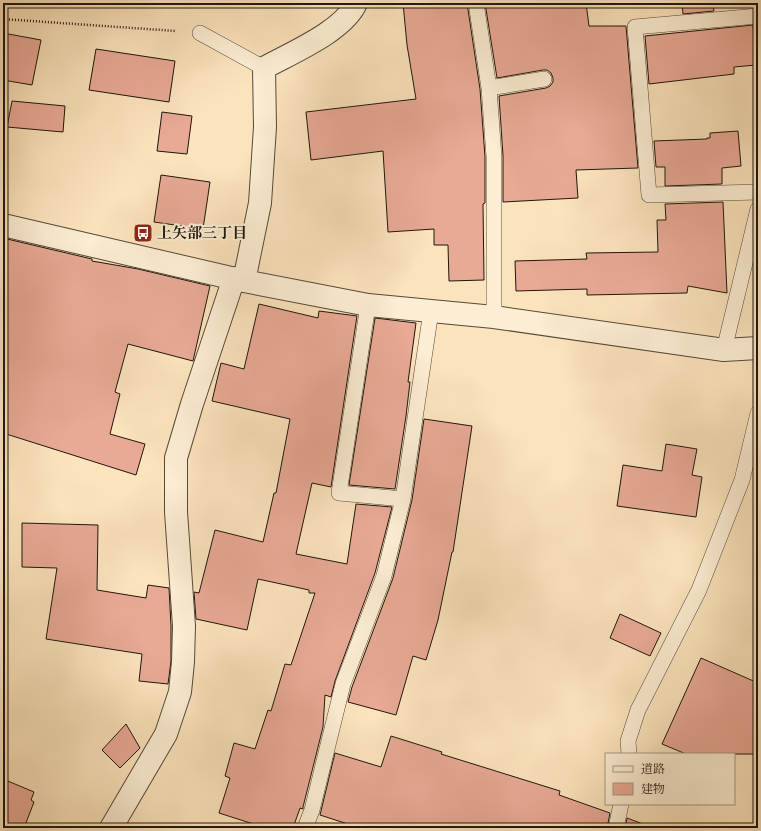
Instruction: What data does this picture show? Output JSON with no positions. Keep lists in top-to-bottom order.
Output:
{
  "places": {
    "bus stop": ["上矢部三丁目"]
  },
  "legend": ["道路", "建物"]
}
